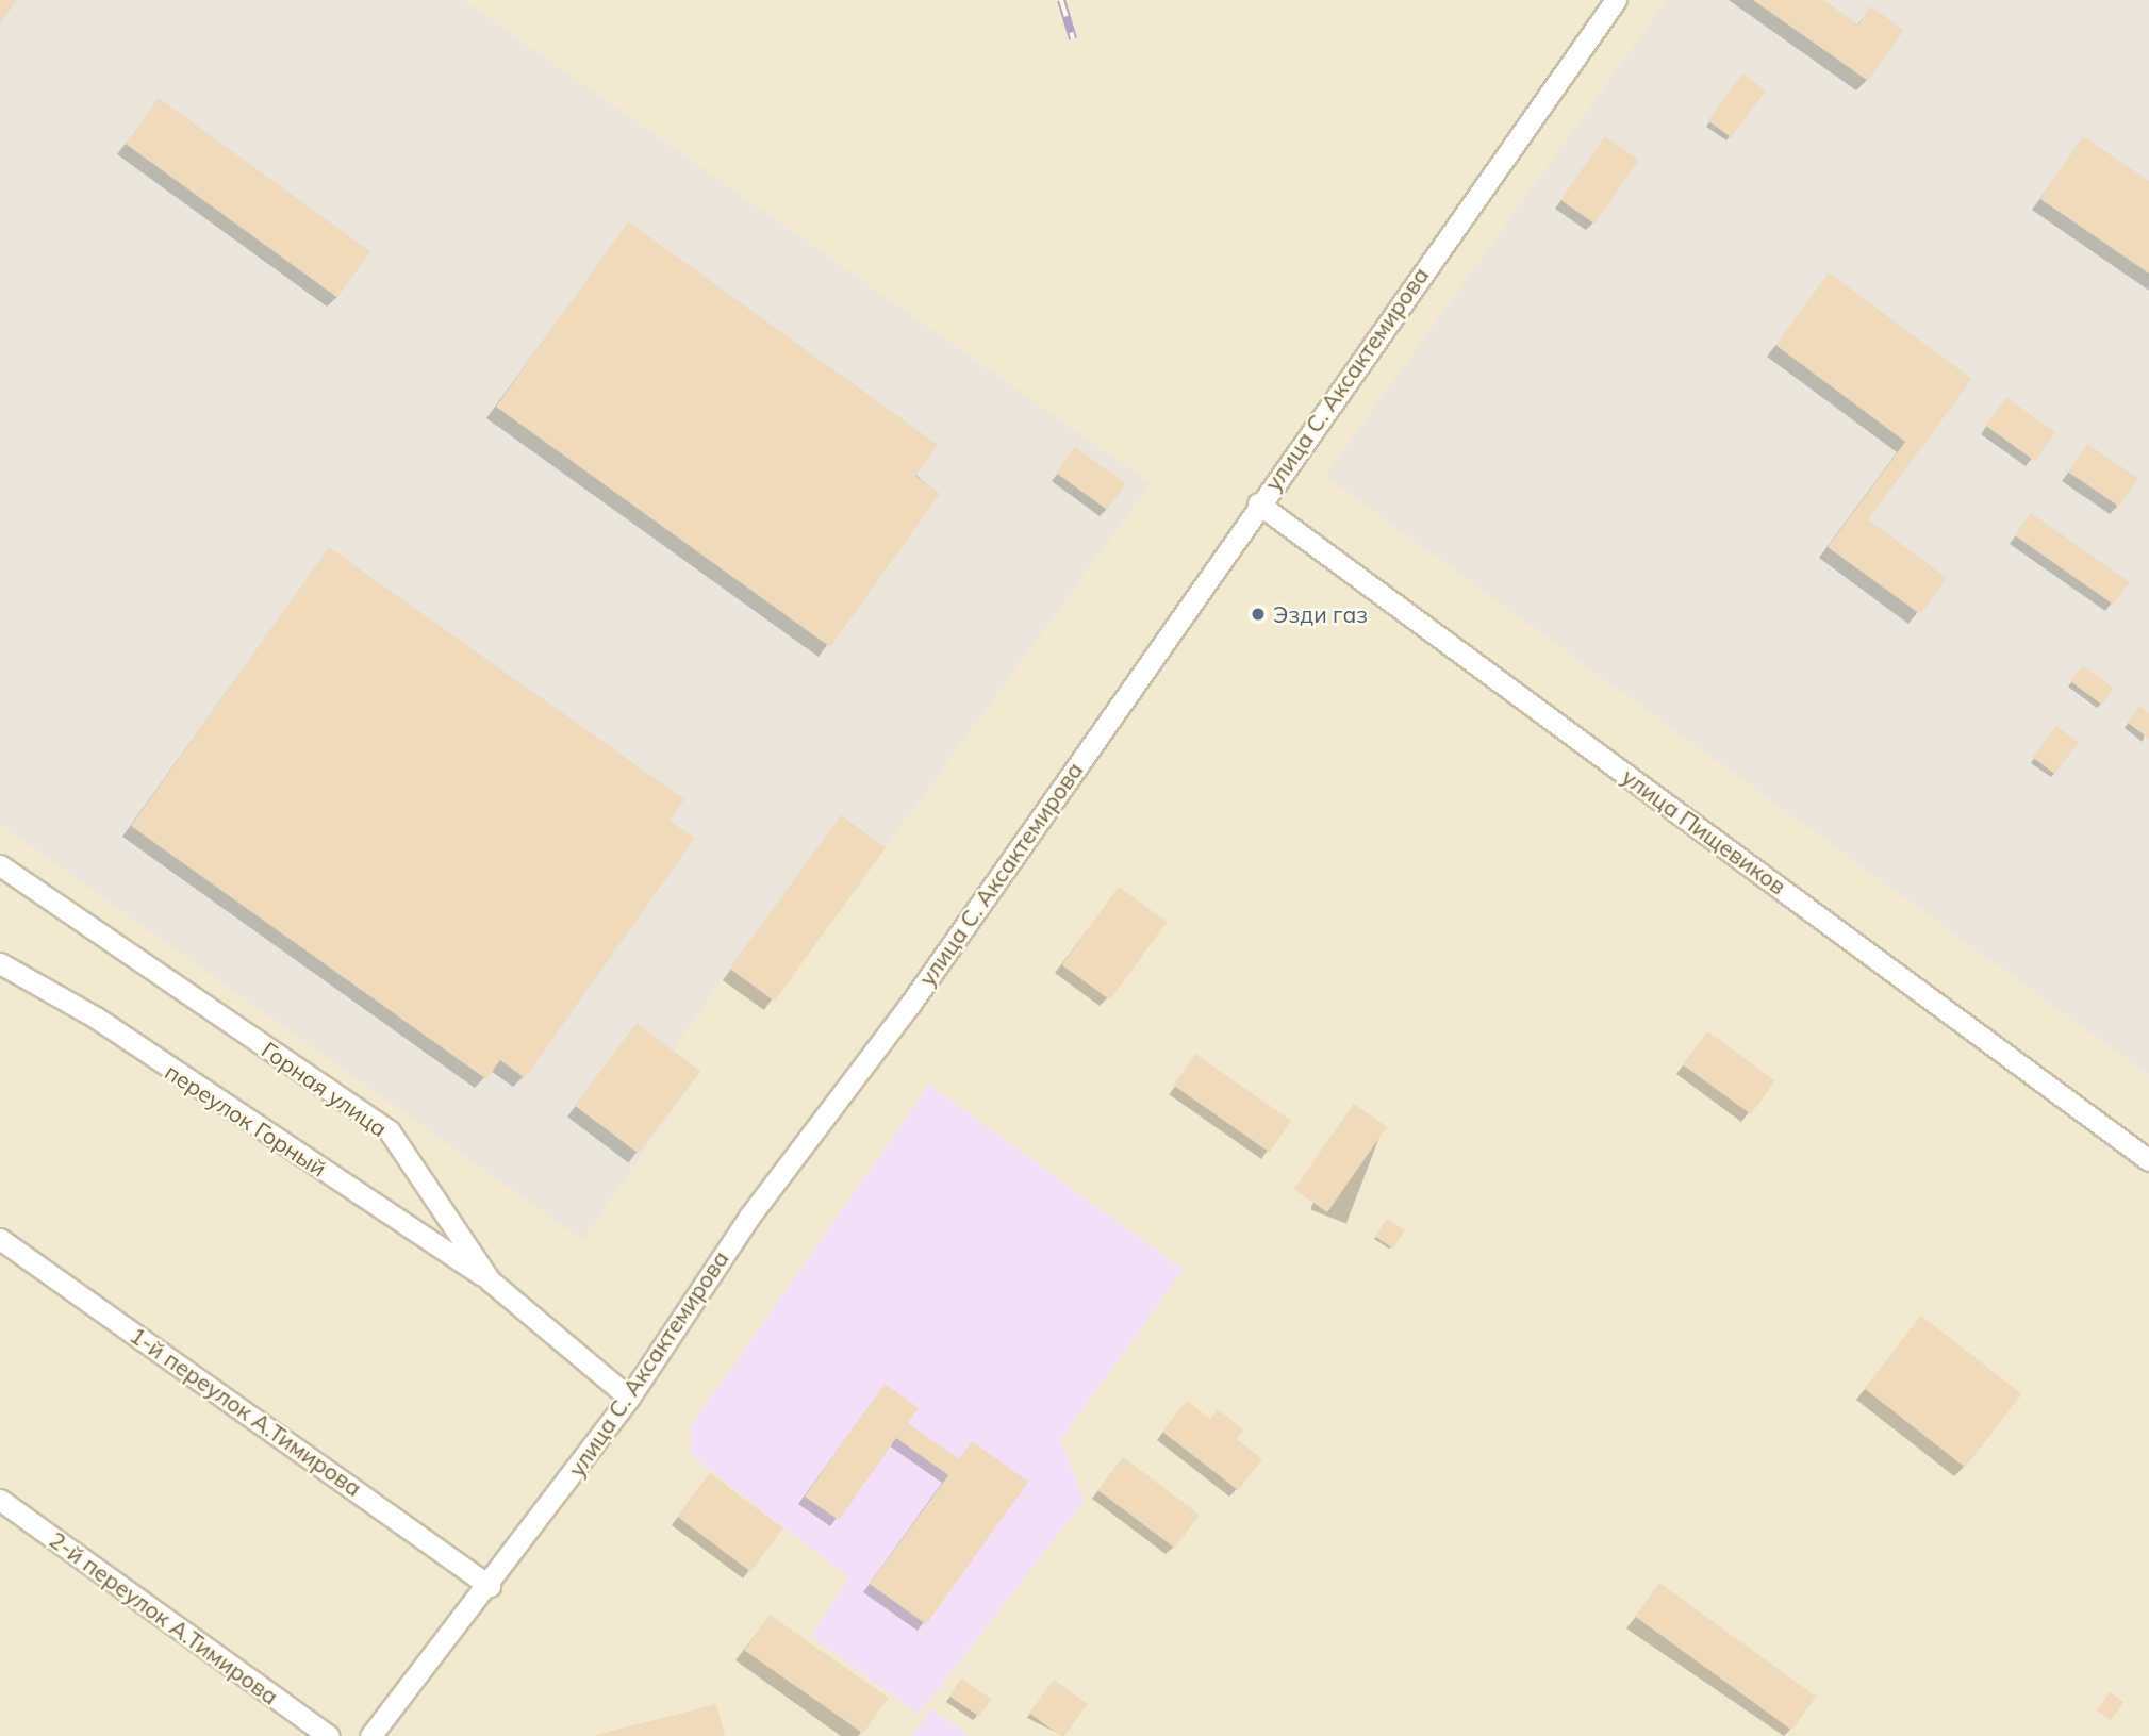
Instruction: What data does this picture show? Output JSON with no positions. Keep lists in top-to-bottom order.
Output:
{
  "streets": {
    "street": [
      "улица С. Аксактемирова",
      "улица Пищевиков",
      "Горная улица",
      "переулок Горный",
      "1-й переулок А.Тимирова",
      "2-й переулок А.Тимирова"
    ]
  },
  "crossings": [
    ["улица С. Аксактемирова", "улица Пищевиков"],
    ["улица С. Аксактемирова", "Горная улица"],
    ["улица С. Аксактемирова", "1-й переулок А.Тимирова"],
    ["Горная улица", "переулок Горный"]
  ],
  "places": ["Эзди газ"]
}
